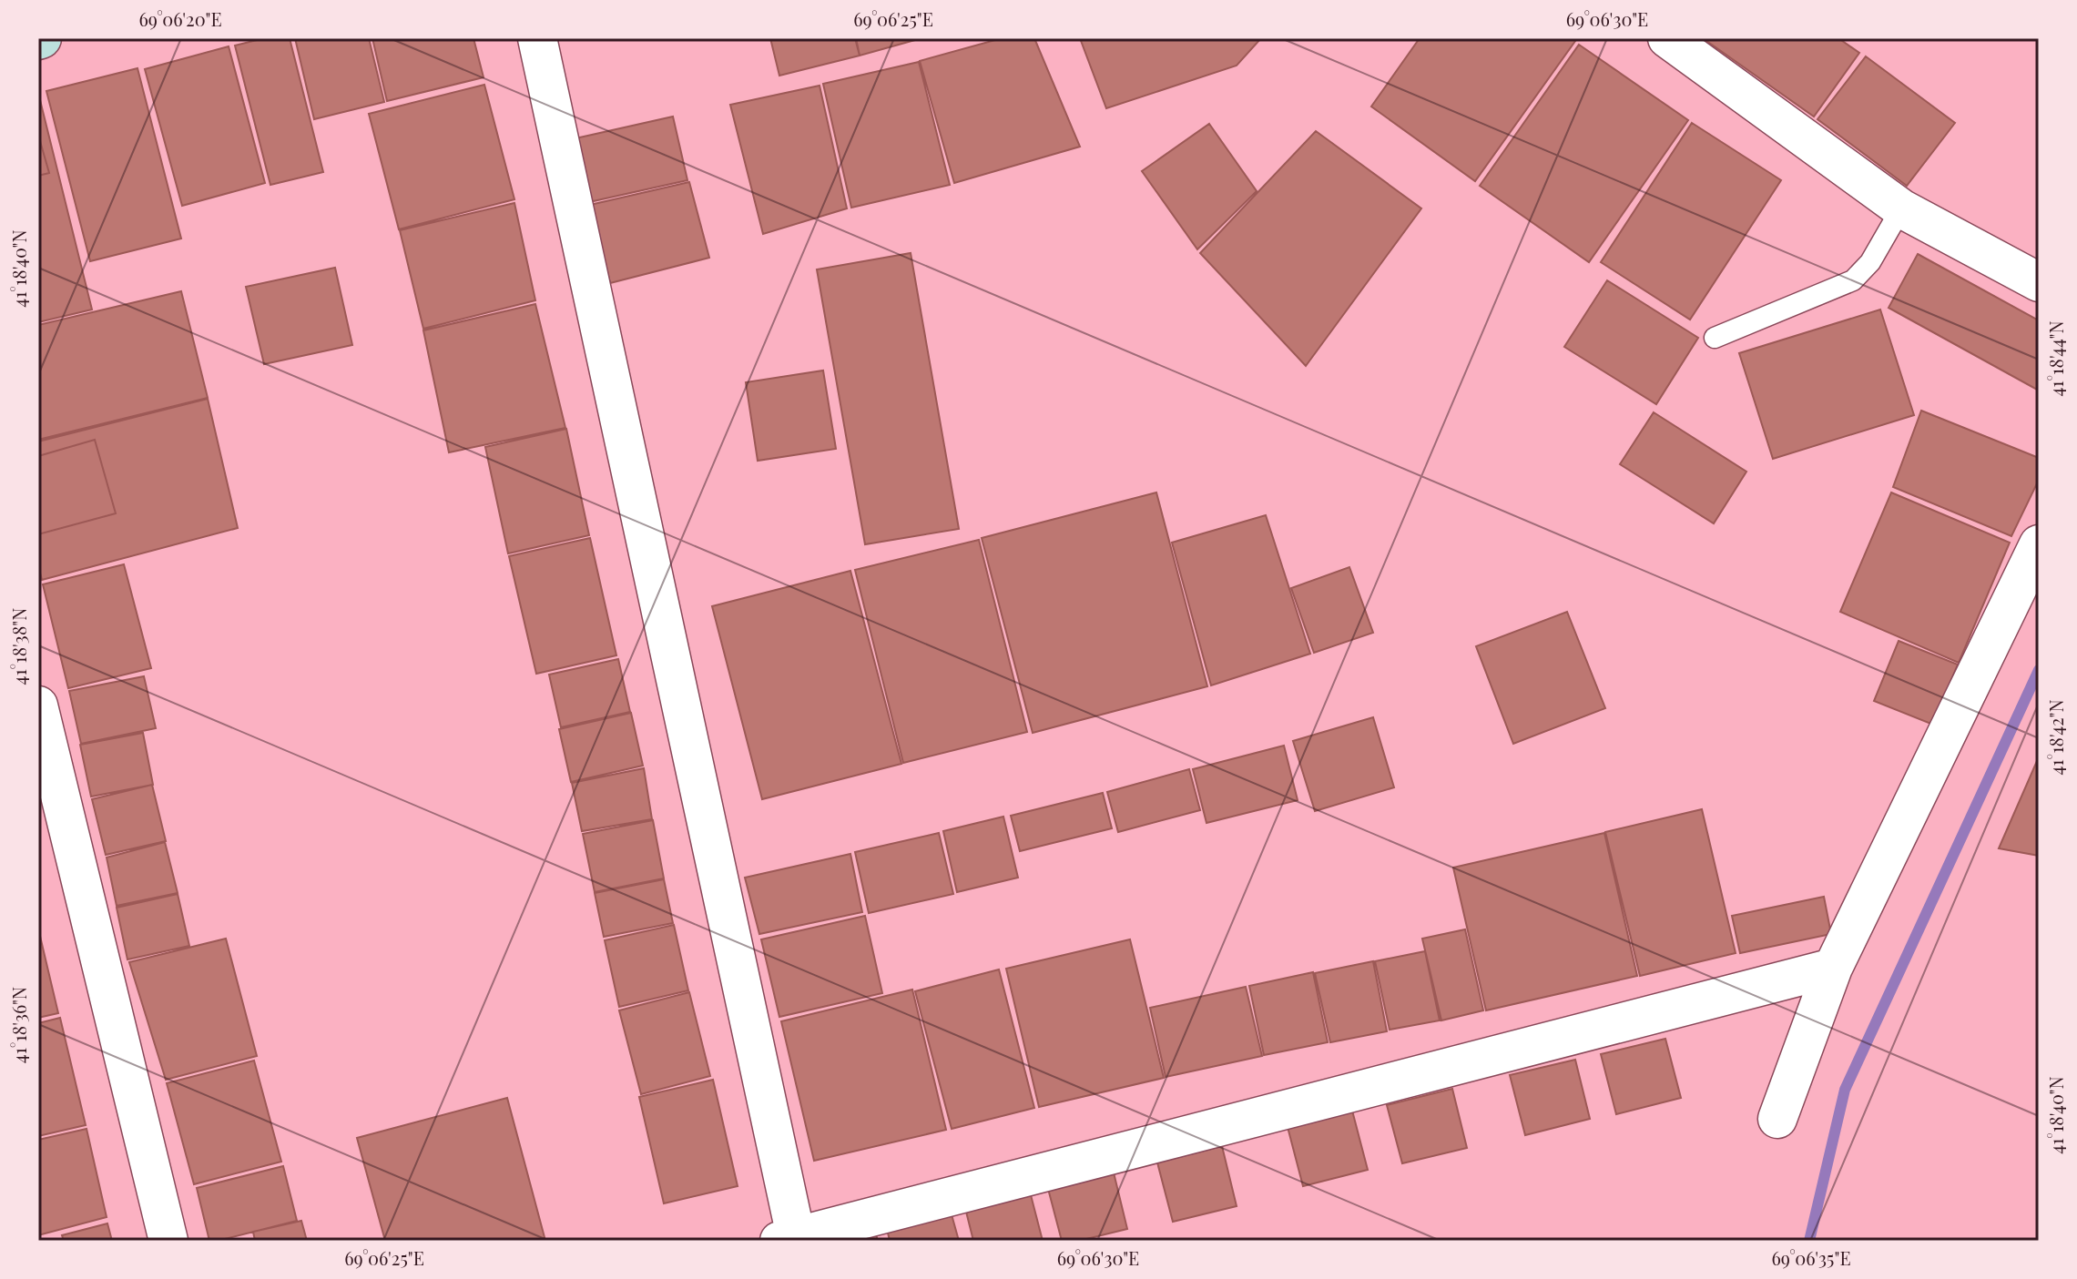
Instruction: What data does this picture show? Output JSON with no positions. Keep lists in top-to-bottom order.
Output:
{
  "coordinates": [
    "69°06'20\"E",
    "69°06'25\"E",
    "69°06'30\"E",
    "41°18'40\"N",
    "41°18'44\"N",
    "41°18'38\"N",
    "41°18'42\"N",
    "41°18'36\"N",
    "69°06'35\"E"
  ]
}
